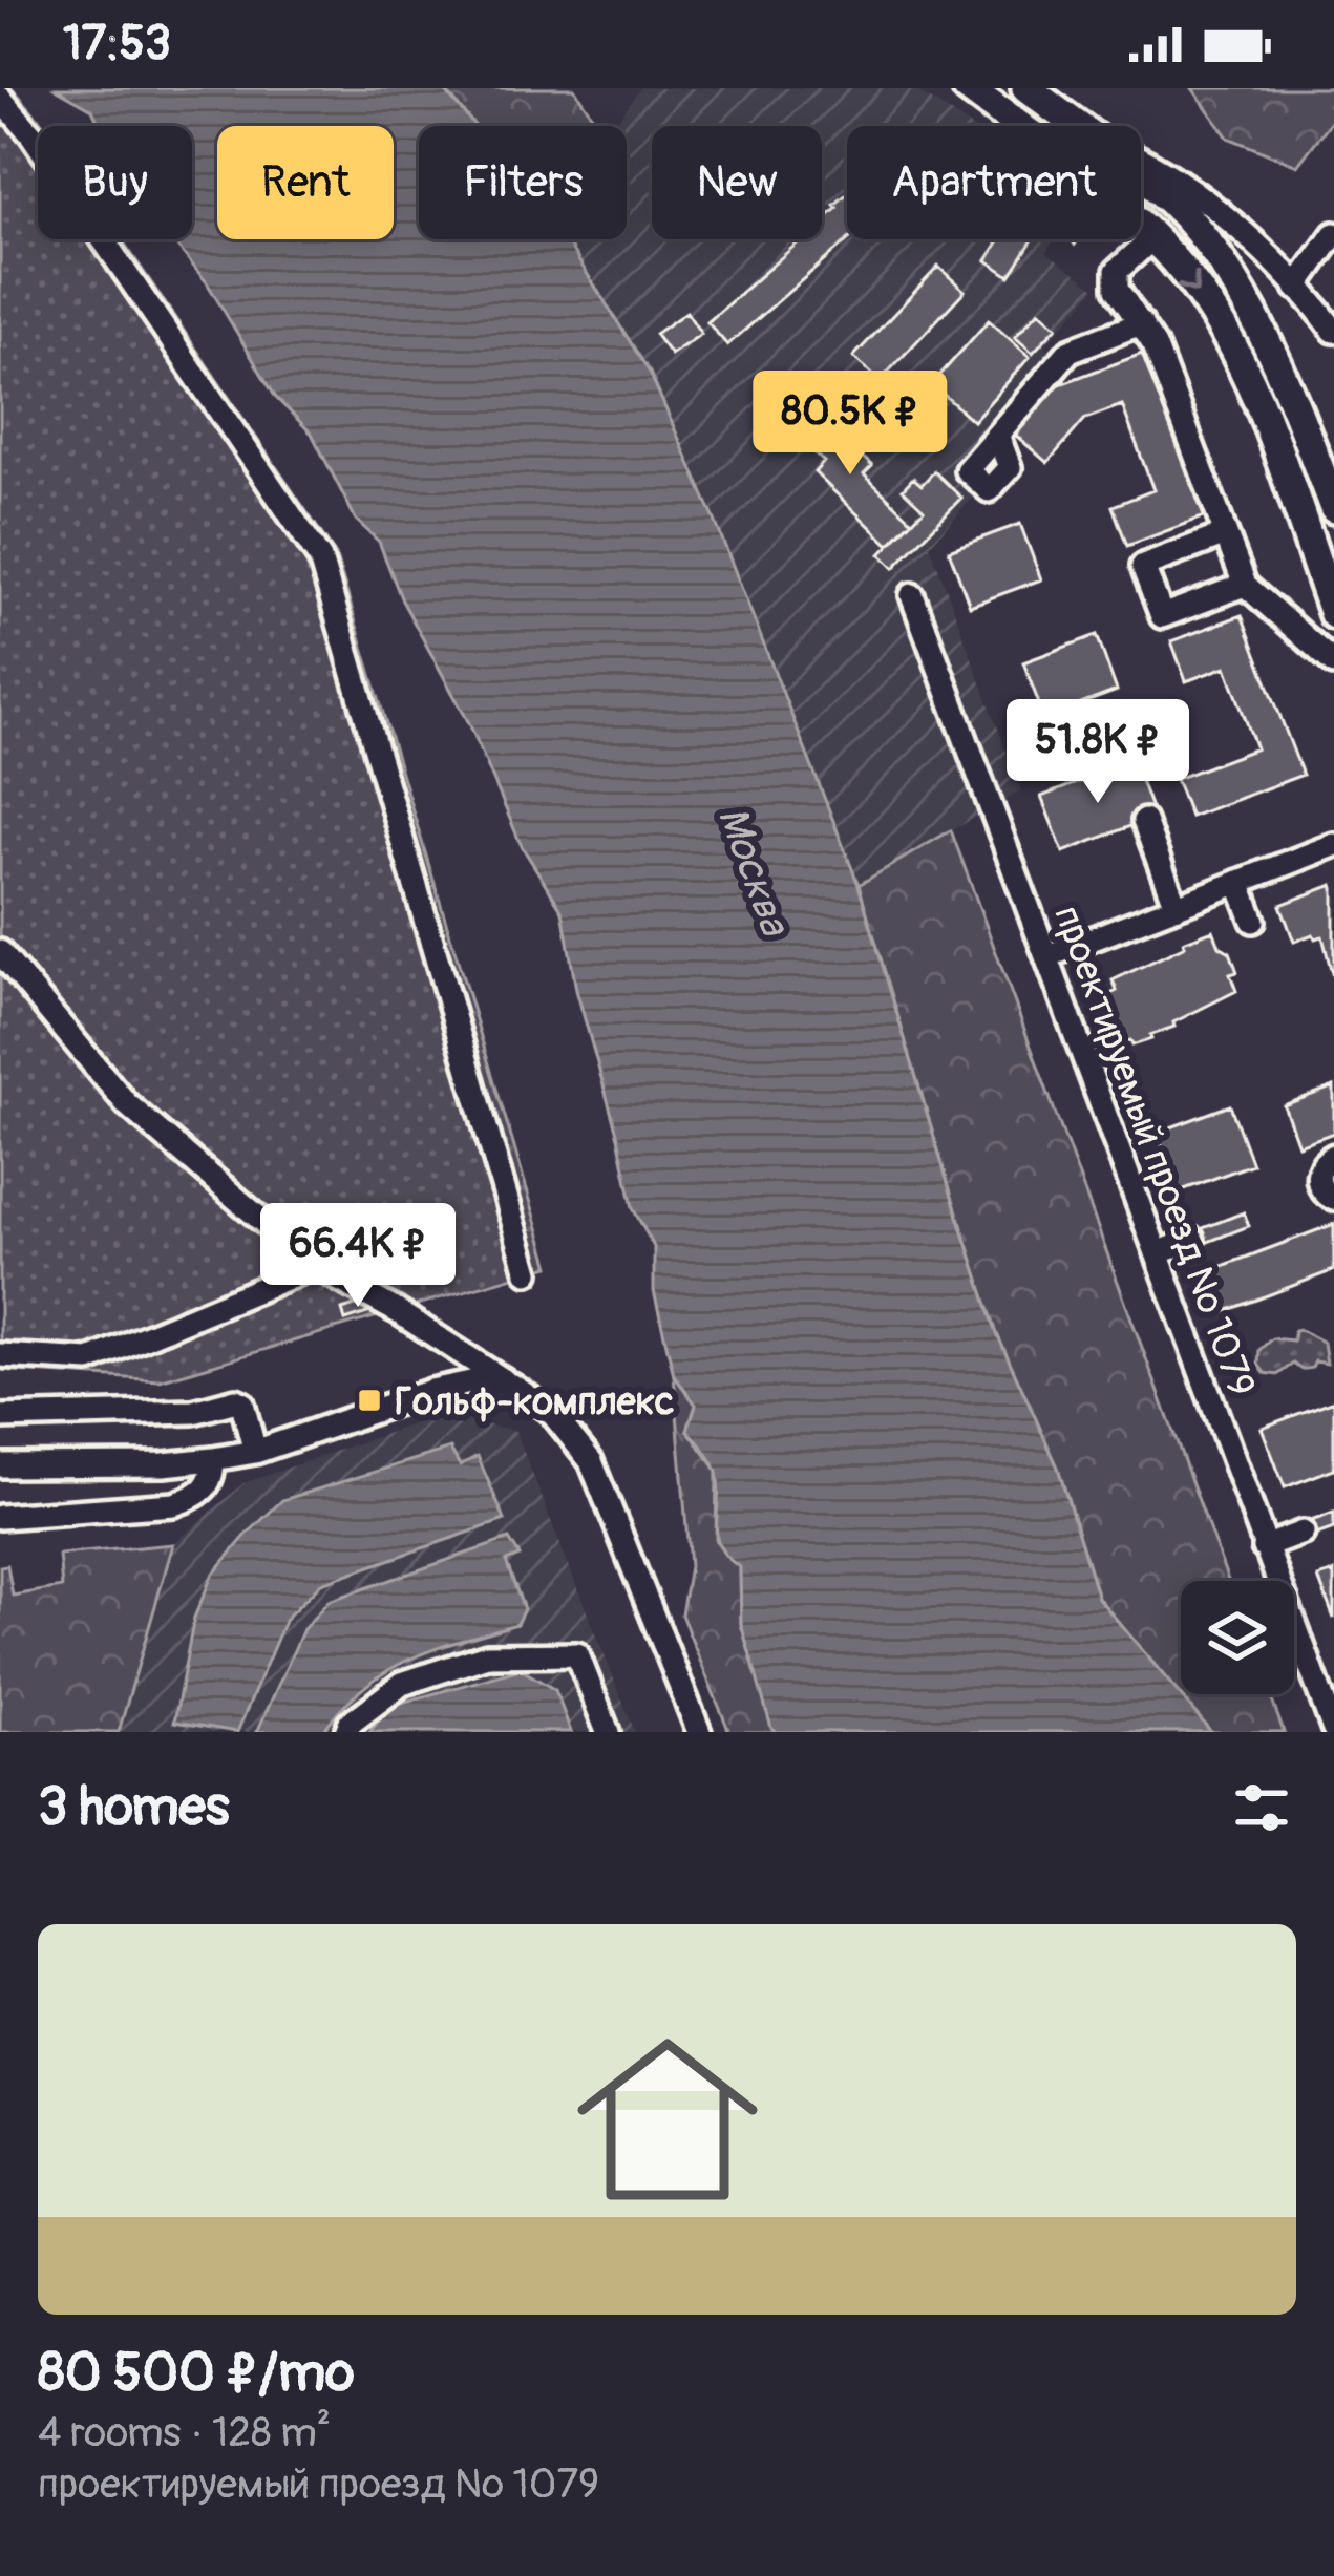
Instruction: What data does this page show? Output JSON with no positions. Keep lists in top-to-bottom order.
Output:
{
  "streets": {
    "street": ["проектируемый проезд № 1079"]
  },
  "water": ["Москва"],
  "places": {
    "transit": ["Гольф-комплекс"]
  },
  "page": {
    "status": "17:53",
    "chip": [
      "Buy",
      "Rent",
      "Filters",
      "New",
      "Apartment"
    ],
    "price": ["80.5K ₽", "51.8K ₽", "66.4K ₽"],
    "heading": "3 homes",
    "list": [
      {
        "name": "80 500 ₽/mo",
        "note": "4 rooms · 128 m² · проектируемый проезд № 1079"
      }
    ]
  }
}
